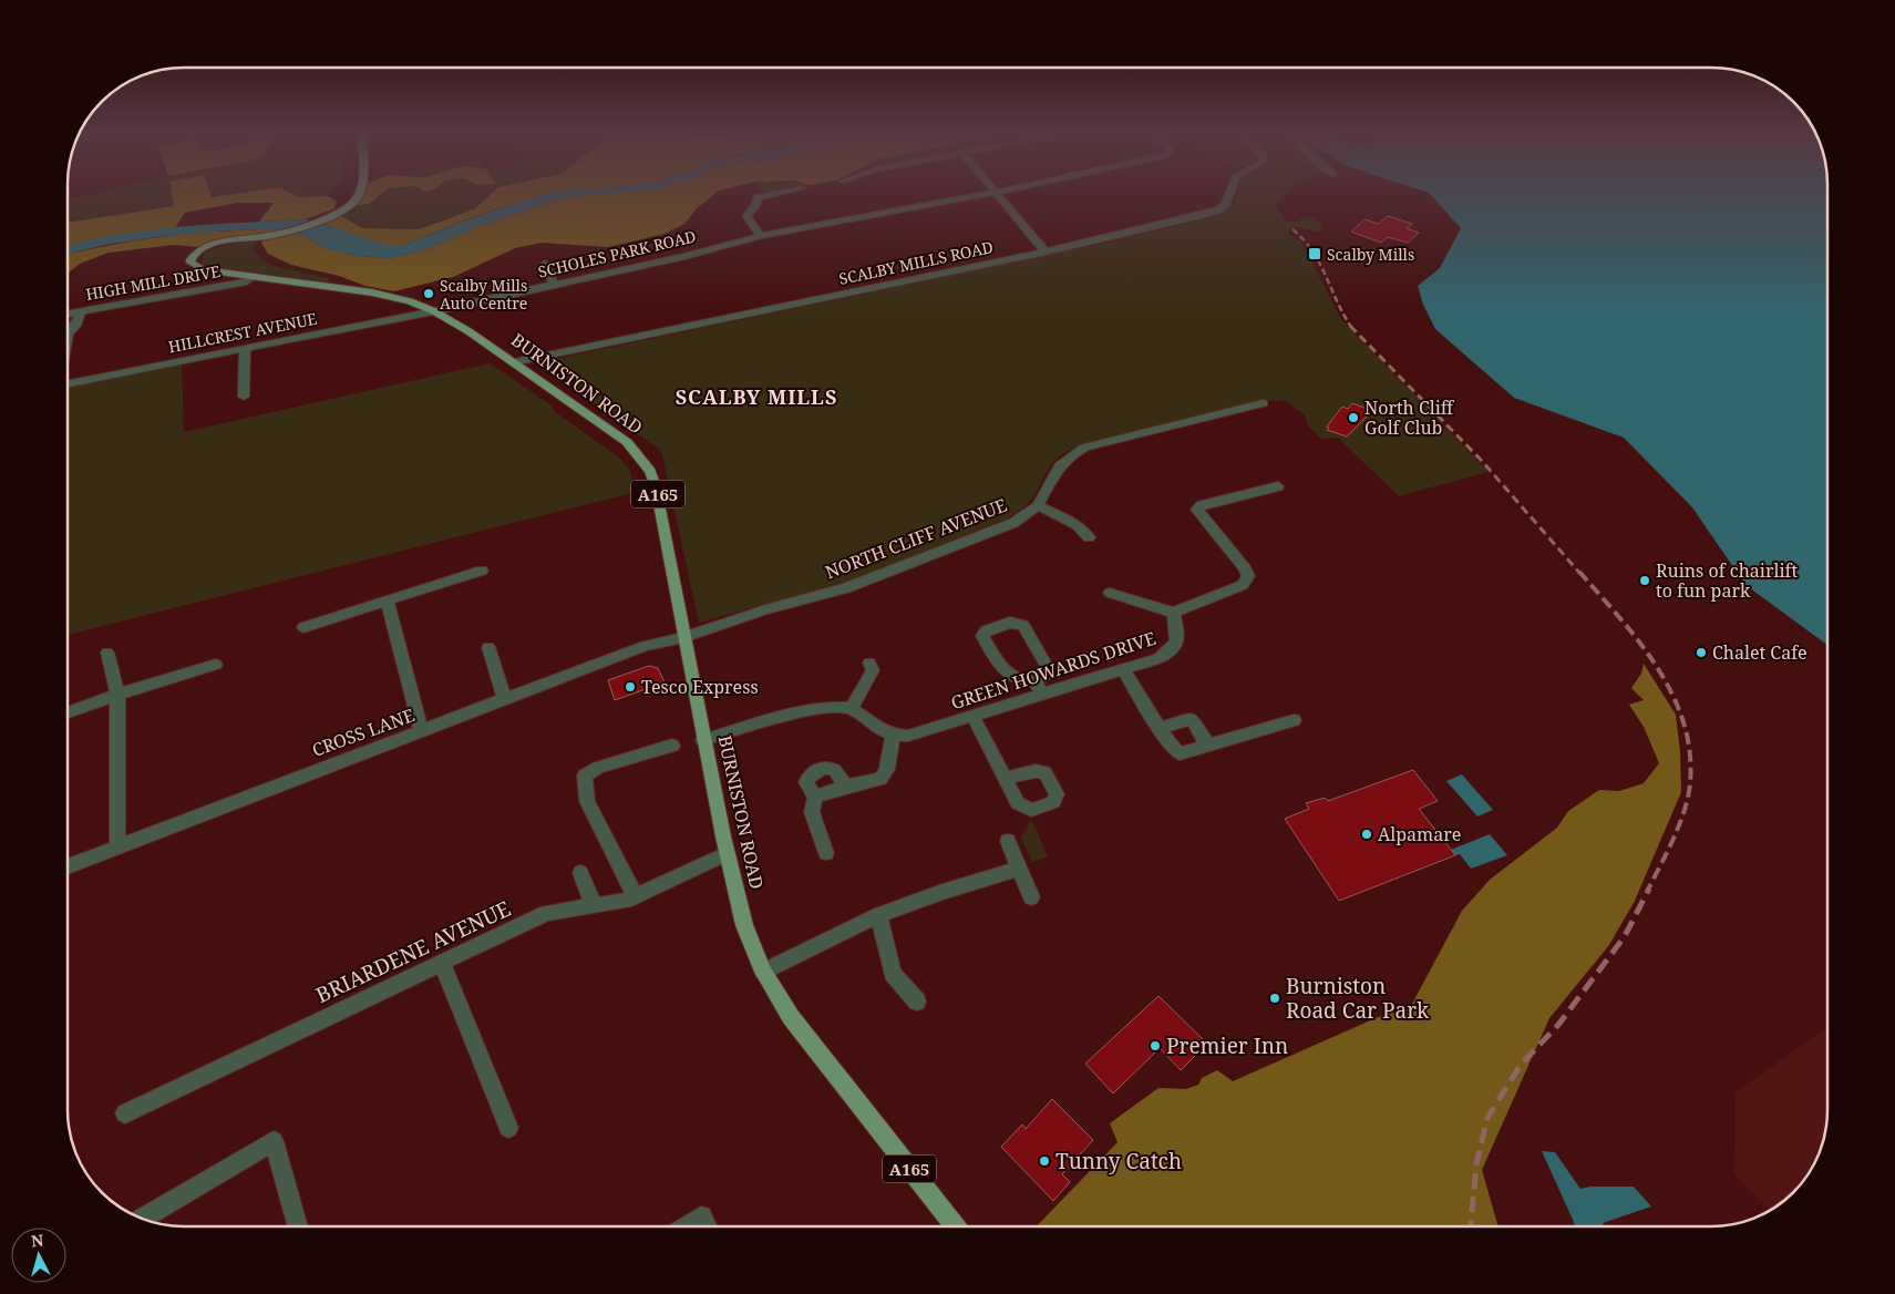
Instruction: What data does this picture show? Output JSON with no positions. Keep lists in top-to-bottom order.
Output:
{
  "streets": {
    "main road": ["BURNISTON ROAD", "A165"],
    "street": [
      "SCHOLES PARK ROAD",
      "SCALBY MILLS ROAD",
      "HIGH MILL DRIVE",
      "HILLCREST AVENUE",
      "NORTH CLIFF AVENUE",
      "GREEN HOWARDS DRIVE",
      "CROSS LANE",
      "BRIARDENE AVENUE"
    ]
  },
  "crossings": [
    ["SCHOLES PARK ROAD", "HILLCREST AVENUE"],
    ["SCHOLES PARK ROAD", "BURNISTON ROAD"],
    ["SCALBY MILLS ROAD", "BURNISTON ROAD"],
    ["HIGH MILL DRIVE", "BURNISTON ROAD"],
    ["HILLCREST AVENUE", "BURNISTON ROAD"],
    ["BURNISTON ROAD", "NORTH CLIFF AVENUE"],
    ["BURNISTON ROAD", "CROSS LANE"],
    ["BURNISTON ROAD", "BRIARDENE AVENUE"],
    ["NORTH CLIFF AVENUE", "CROSS LANE"]
  ],
  "districts": ["SCALBY MILLS"],
  "places": {
    "transit": ["Scalby Mills"],
    "other": [
      "Scalby Mills Auto Centre",
      "North Cliff Golf Club",
      "Ruins of chairlift to fun park",
      "Chalet Cafe",
      "Tesco Express",
      "Alpamare",
      "Burniston Road Car Park",
      "Premier Inn",
      "Tunny Catch"
    ]
  },
  "north": "top"
}
